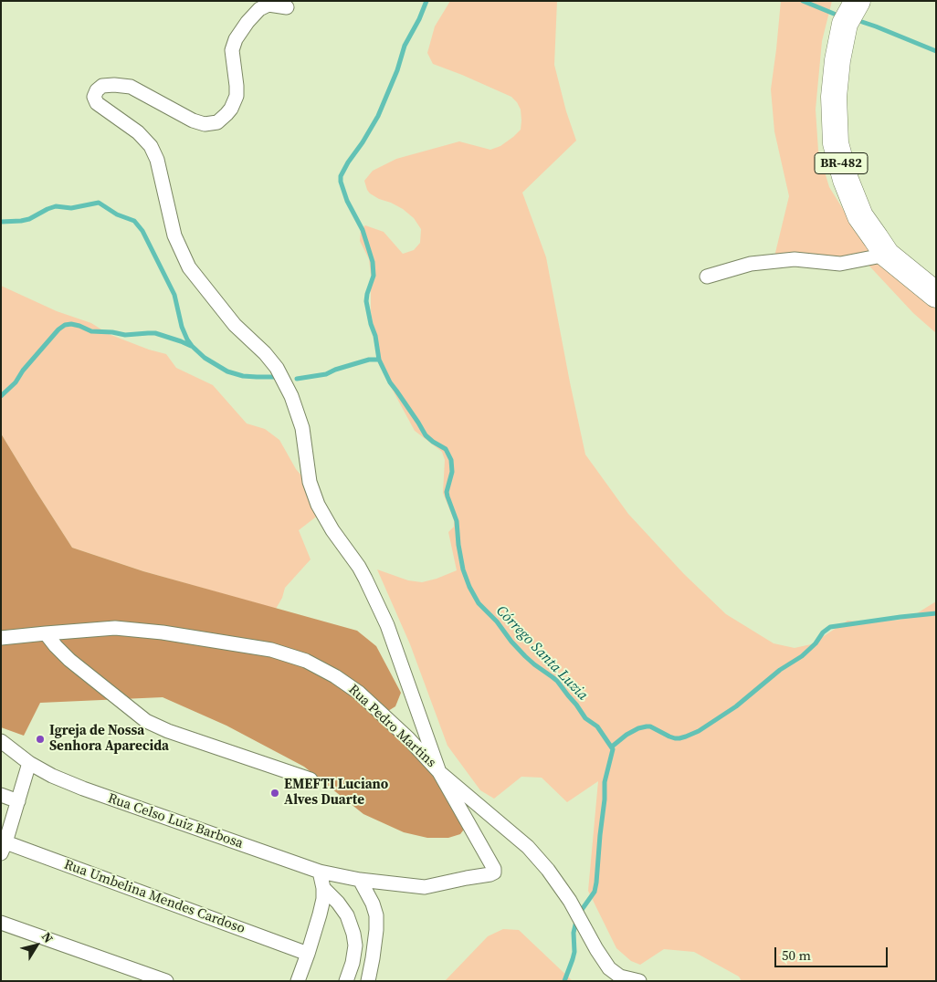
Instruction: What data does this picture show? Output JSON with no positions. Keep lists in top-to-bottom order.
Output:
{
  "streets": {
    "highway": ["BR-482"],
    "street": ["Rua Pedro Martins", "Rua Celso Luiz Barbosa", "Rua Umbelina Mendes Cardoso"]
  },
  "crossings": [
    ["Rua Pedro Martins", "Rua Celso Luiz Barbosa"]
  ],
  "water": ["Córrego Santa Luzia"],
  "places": ["Igreja de Nossa Senhora Aparecida", "EMEFTI Luciano Alves Duarte"],
  "scale_bar": "50 m",
  "north": "top right"
}
